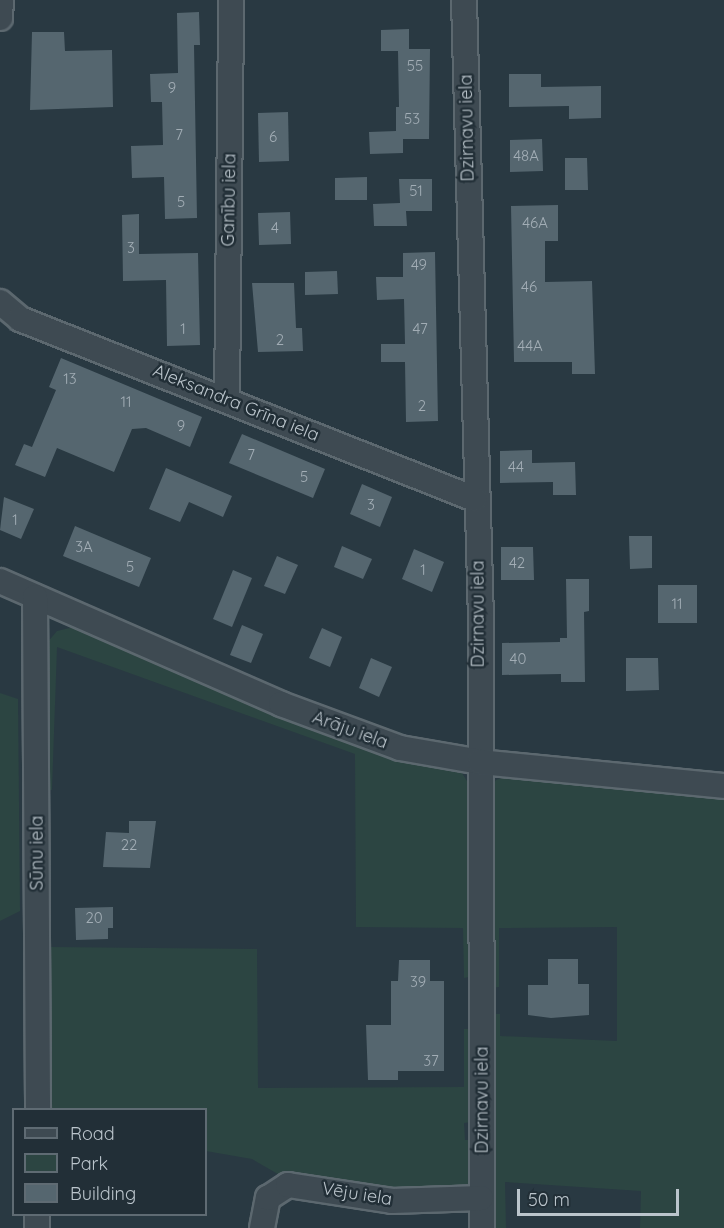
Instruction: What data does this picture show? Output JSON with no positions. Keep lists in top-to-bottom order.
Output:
{
  "streets": {
    "street": [
      "Dzirnavu iela",
      "Ganību iela",
      "Aleksandra Grīna iela",
      "Arāju iela",
      "Sūnu iela",
      "Vēju iela"
    ]
  },
  "crossings": [
    ["Dzirnavu iela", "Aleksandra Grīna iela"],
    ["Dzirnavu iela", "Arāju iela"],
    ["Dzirnavu iela", "Vēju iela"],
    ["Ganību iela", "Aleksandra Grīna iela"],
    ["Arāju iela", "Sūnu iela"]
  ],
  "house_numbers": [
    "55",
    "9",
    "53",
    "7",
    "6",
    "48A",
    "51",
    "5",
    "46A",
    "4",
    "3",
    "49",
    "46",
    "1",
    "47",
    "2",
    "44A",
    "13",
    "11",
    "2",
    "9",
    "7",
    "44",
    "5",
    "3",
    "1",
    "3A",
    "42",
    "5",
    "1",
    "11",
    "40",
    "22",
    "20",
    "39",
    "37"
  ],
  "legend": ["Road", "Park", "Building"],
  "scale_bar": "50 m"
}
